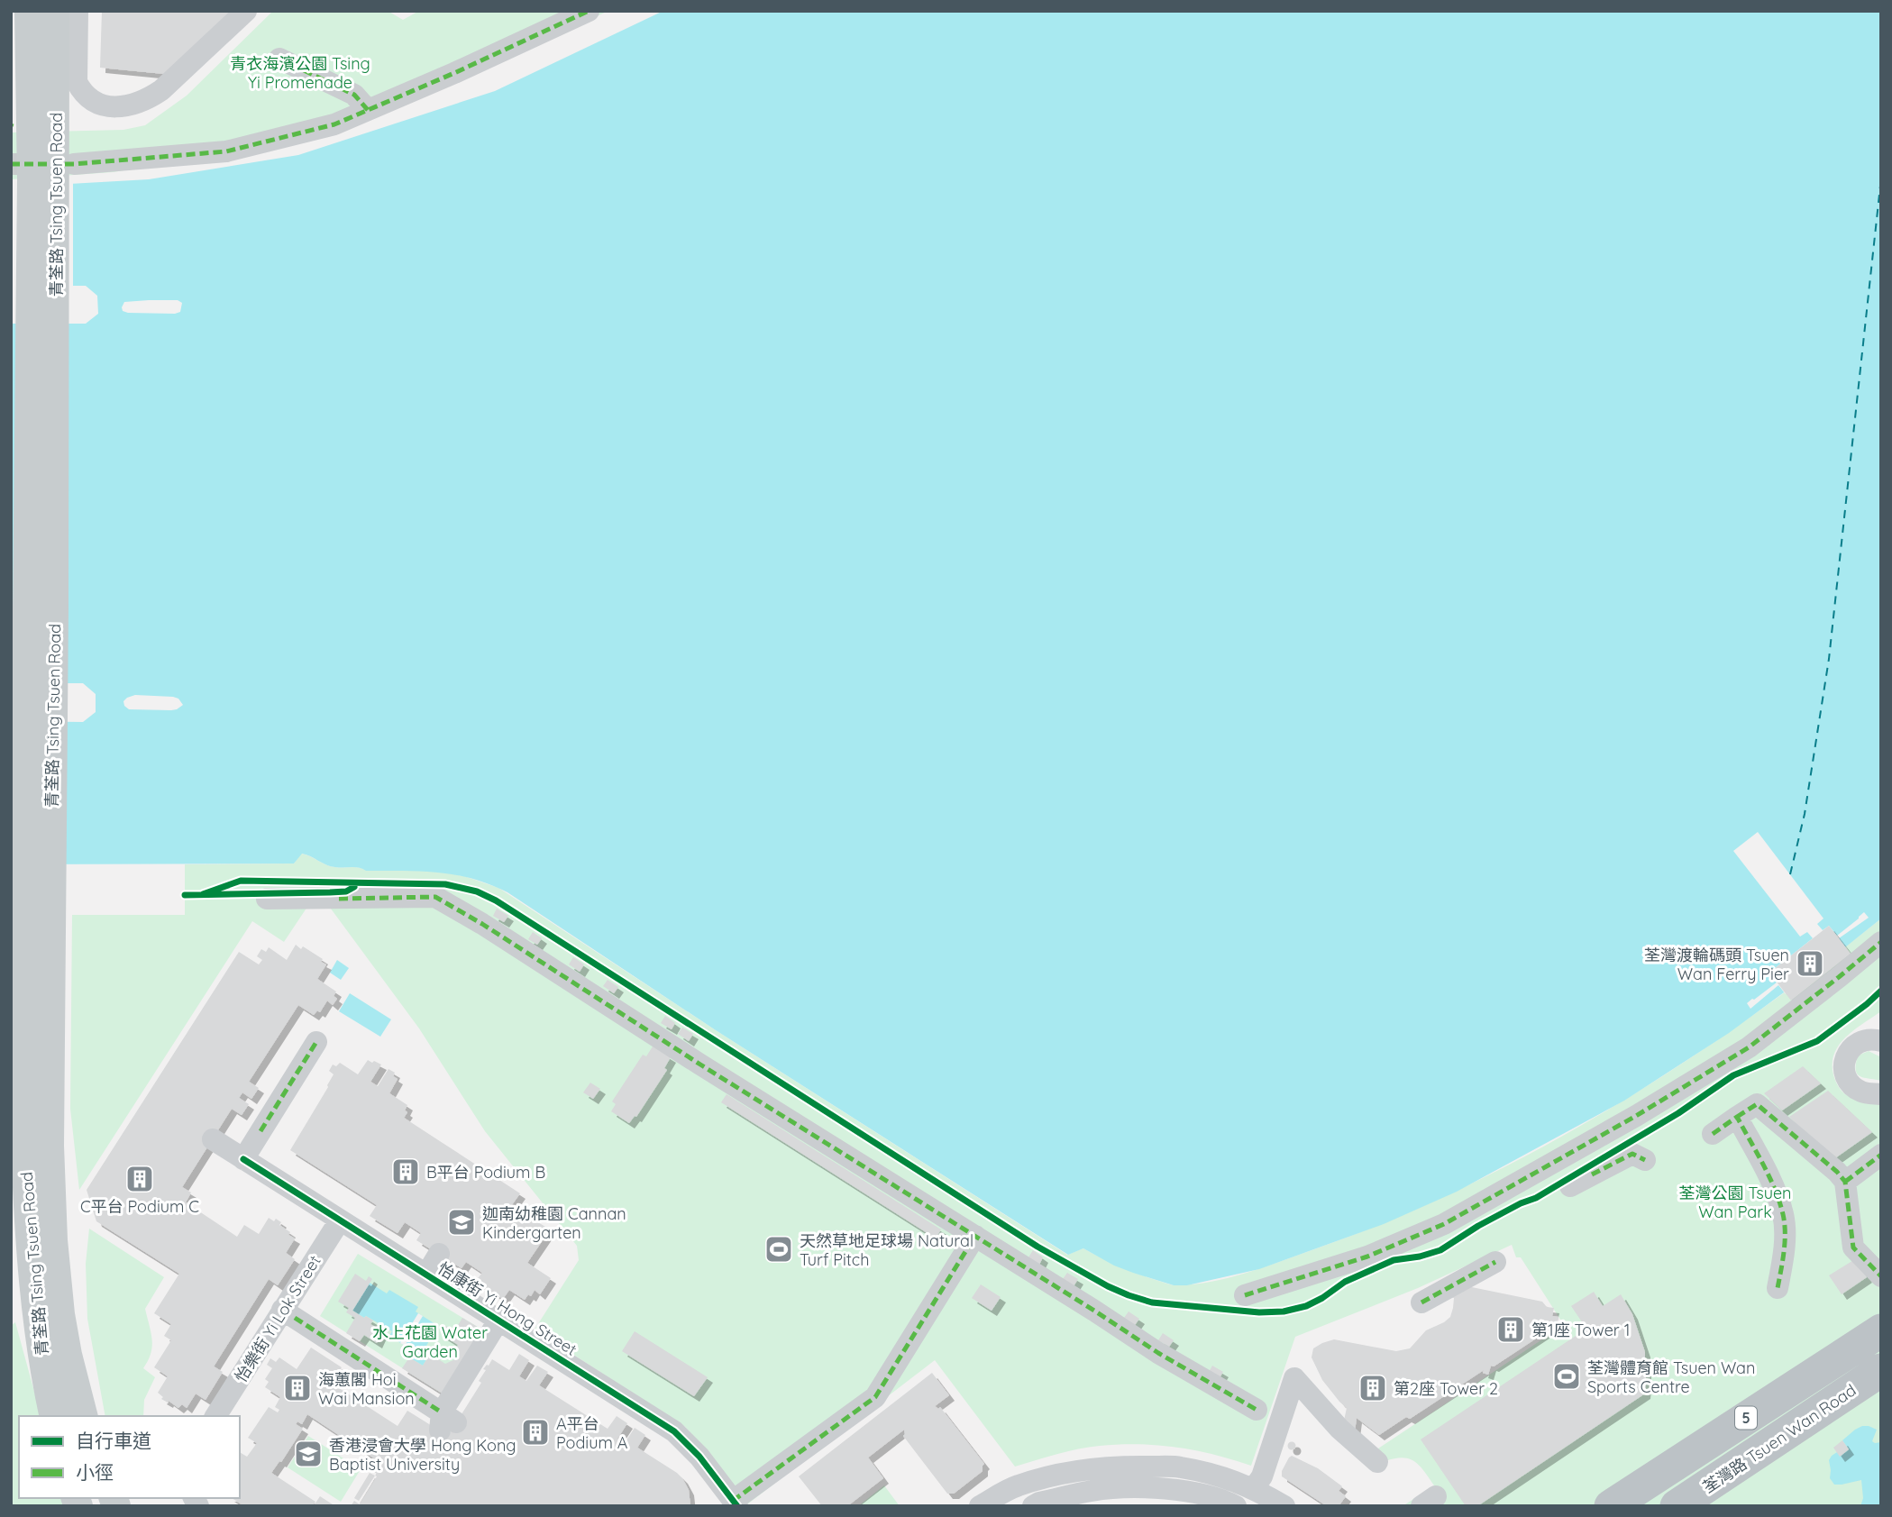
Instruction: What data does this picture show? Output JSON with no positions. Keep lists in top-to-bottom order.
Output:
{
  "streets": {
    "highway": ["5", "荃灣路 Tsuen Wan Road"],
    "main road": ["青荃路 Tsing Tsuen Road"],
    "street": ["怡康街 Yi Hong Street", "怡樂街 Yi Lok Street"]
  },
  "crossings": [
    ["怡康街 Yi Hong Street", "怡樂街 Yi Lok Street"]
  ],
  "parks": ["青衣海濱公園 Tsing Yi Promenade", "荃灣公園 Tsuen Wan Park", "水上花園 Water Garden"],
  "places": {
    "building": [
      "荃灣渡輪碼頭 Tsuen Wan Ferry Pier",
      "B平台 Podium B",
      "C平台 Podium C",
      "第1座 Tower 1",
      "海蕙閣 Hoi Wai Mansion",
      "第2座 Tower 2",
      "A平台 Podium A"
    ],
    "school or university": ["迦南幼稚園 Cannan Kindergarten", "香港浸會大學 Hong Kong Baptist University"],
    "sports": ["天然草地足球場 Natural Turf Pitch", "荃灣體育館 Tsuen Wan Sports Centre"]
  },
  "legend": ["自行車道", "小徑"]
}
